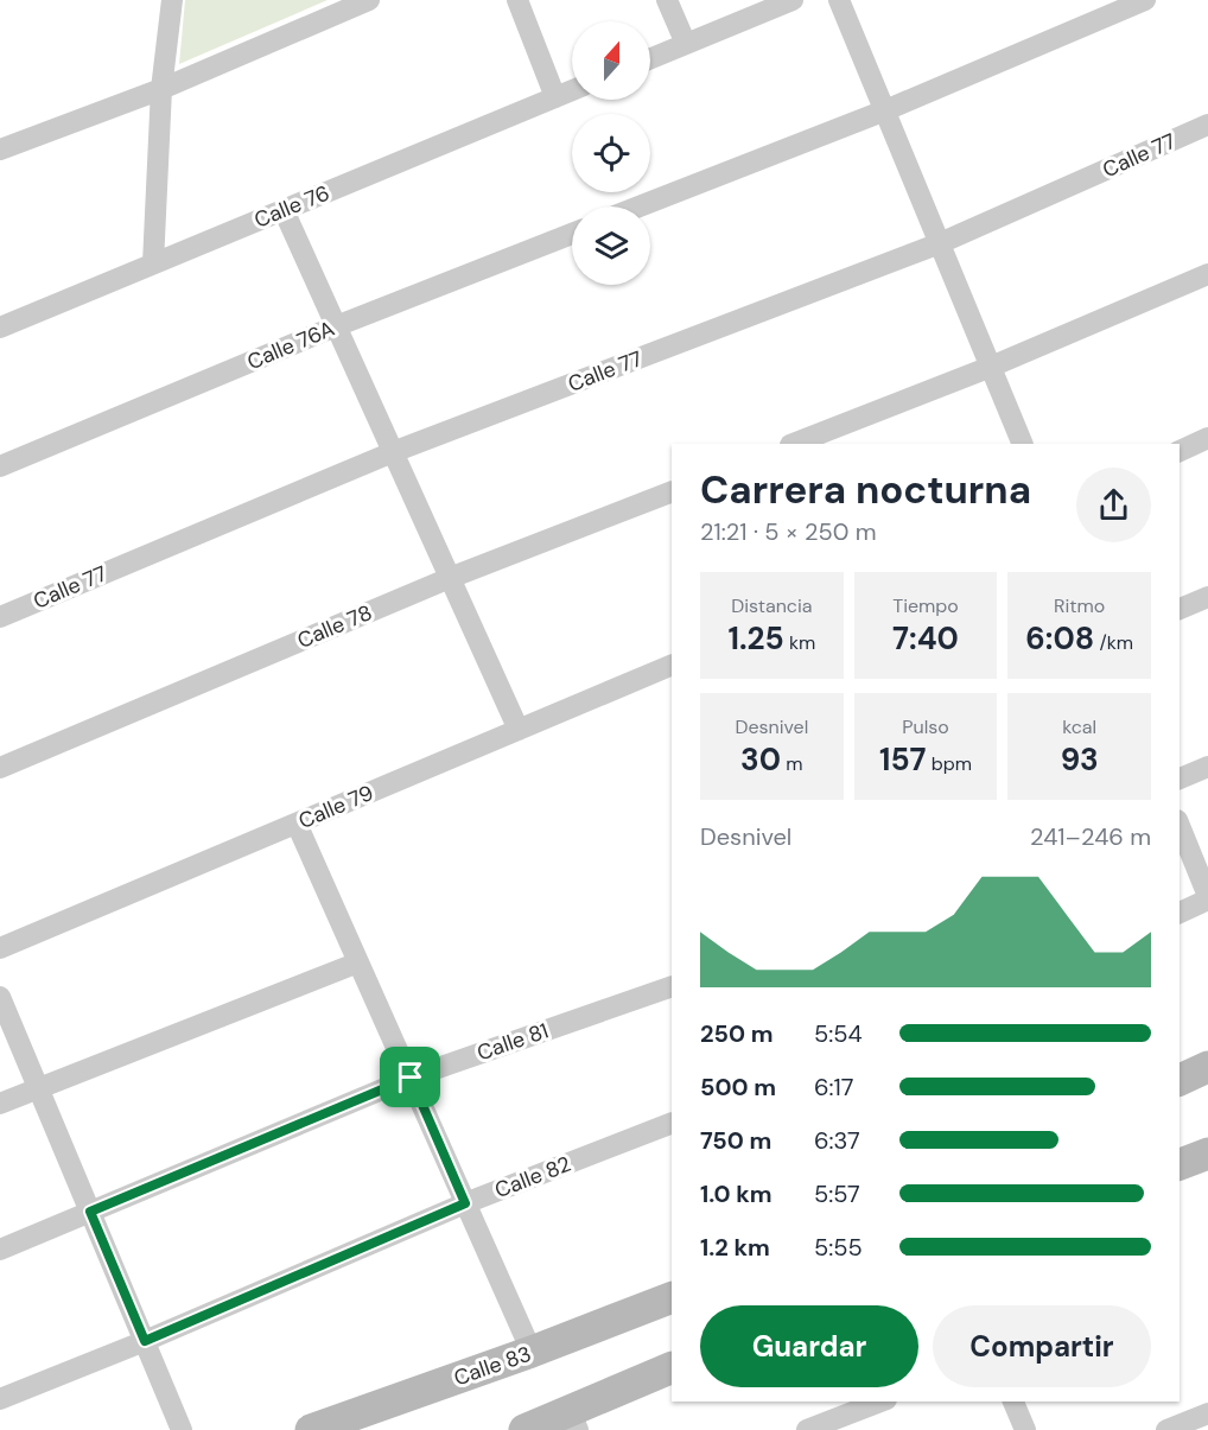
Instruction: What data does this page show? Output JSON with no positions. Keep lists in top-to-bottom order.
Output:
{
  "streets": {
    "main road": ["Calle 83"],
    "street": [
      "Calle 77",
      "Calle 76",
      "Calle 76A",
      "Calle 78",
      "Calle 79",
      "Calle 81",
      "Calle 82"
    ]
  },
  "north": "top",
  "page": {
    "heading": ["Carrera nocturna", "21:21 · 5 × 250 m"],
    "stats": [
      ["Distancia", "1.25 km"],
      ["Tiempo", "7:40"],
      ["Ritmo", "6:08 /km"],
      ["Desnivel", "30 m"],
      ["Pulso", "157 bpm"],
      ["kcal", "93"]
    ],
    "chart": ["Desnivel", "241–246 m"],
    "list": [
      {
        "name": "250 m",
        "note": "5:54"
      },
      {
        "name": "500 m",
        "note": "6:17"
      },
      {
        "name": "750 m",
        "note": "6:37"
      },
      {
        "name": "1.0 km",
        "note": "5:57"
      },
      {
        "name": "1.2 km",
        "note": "5:55"
      }
    ],
    "buttons": ["Guardar", "Compartir"]
  }
}
